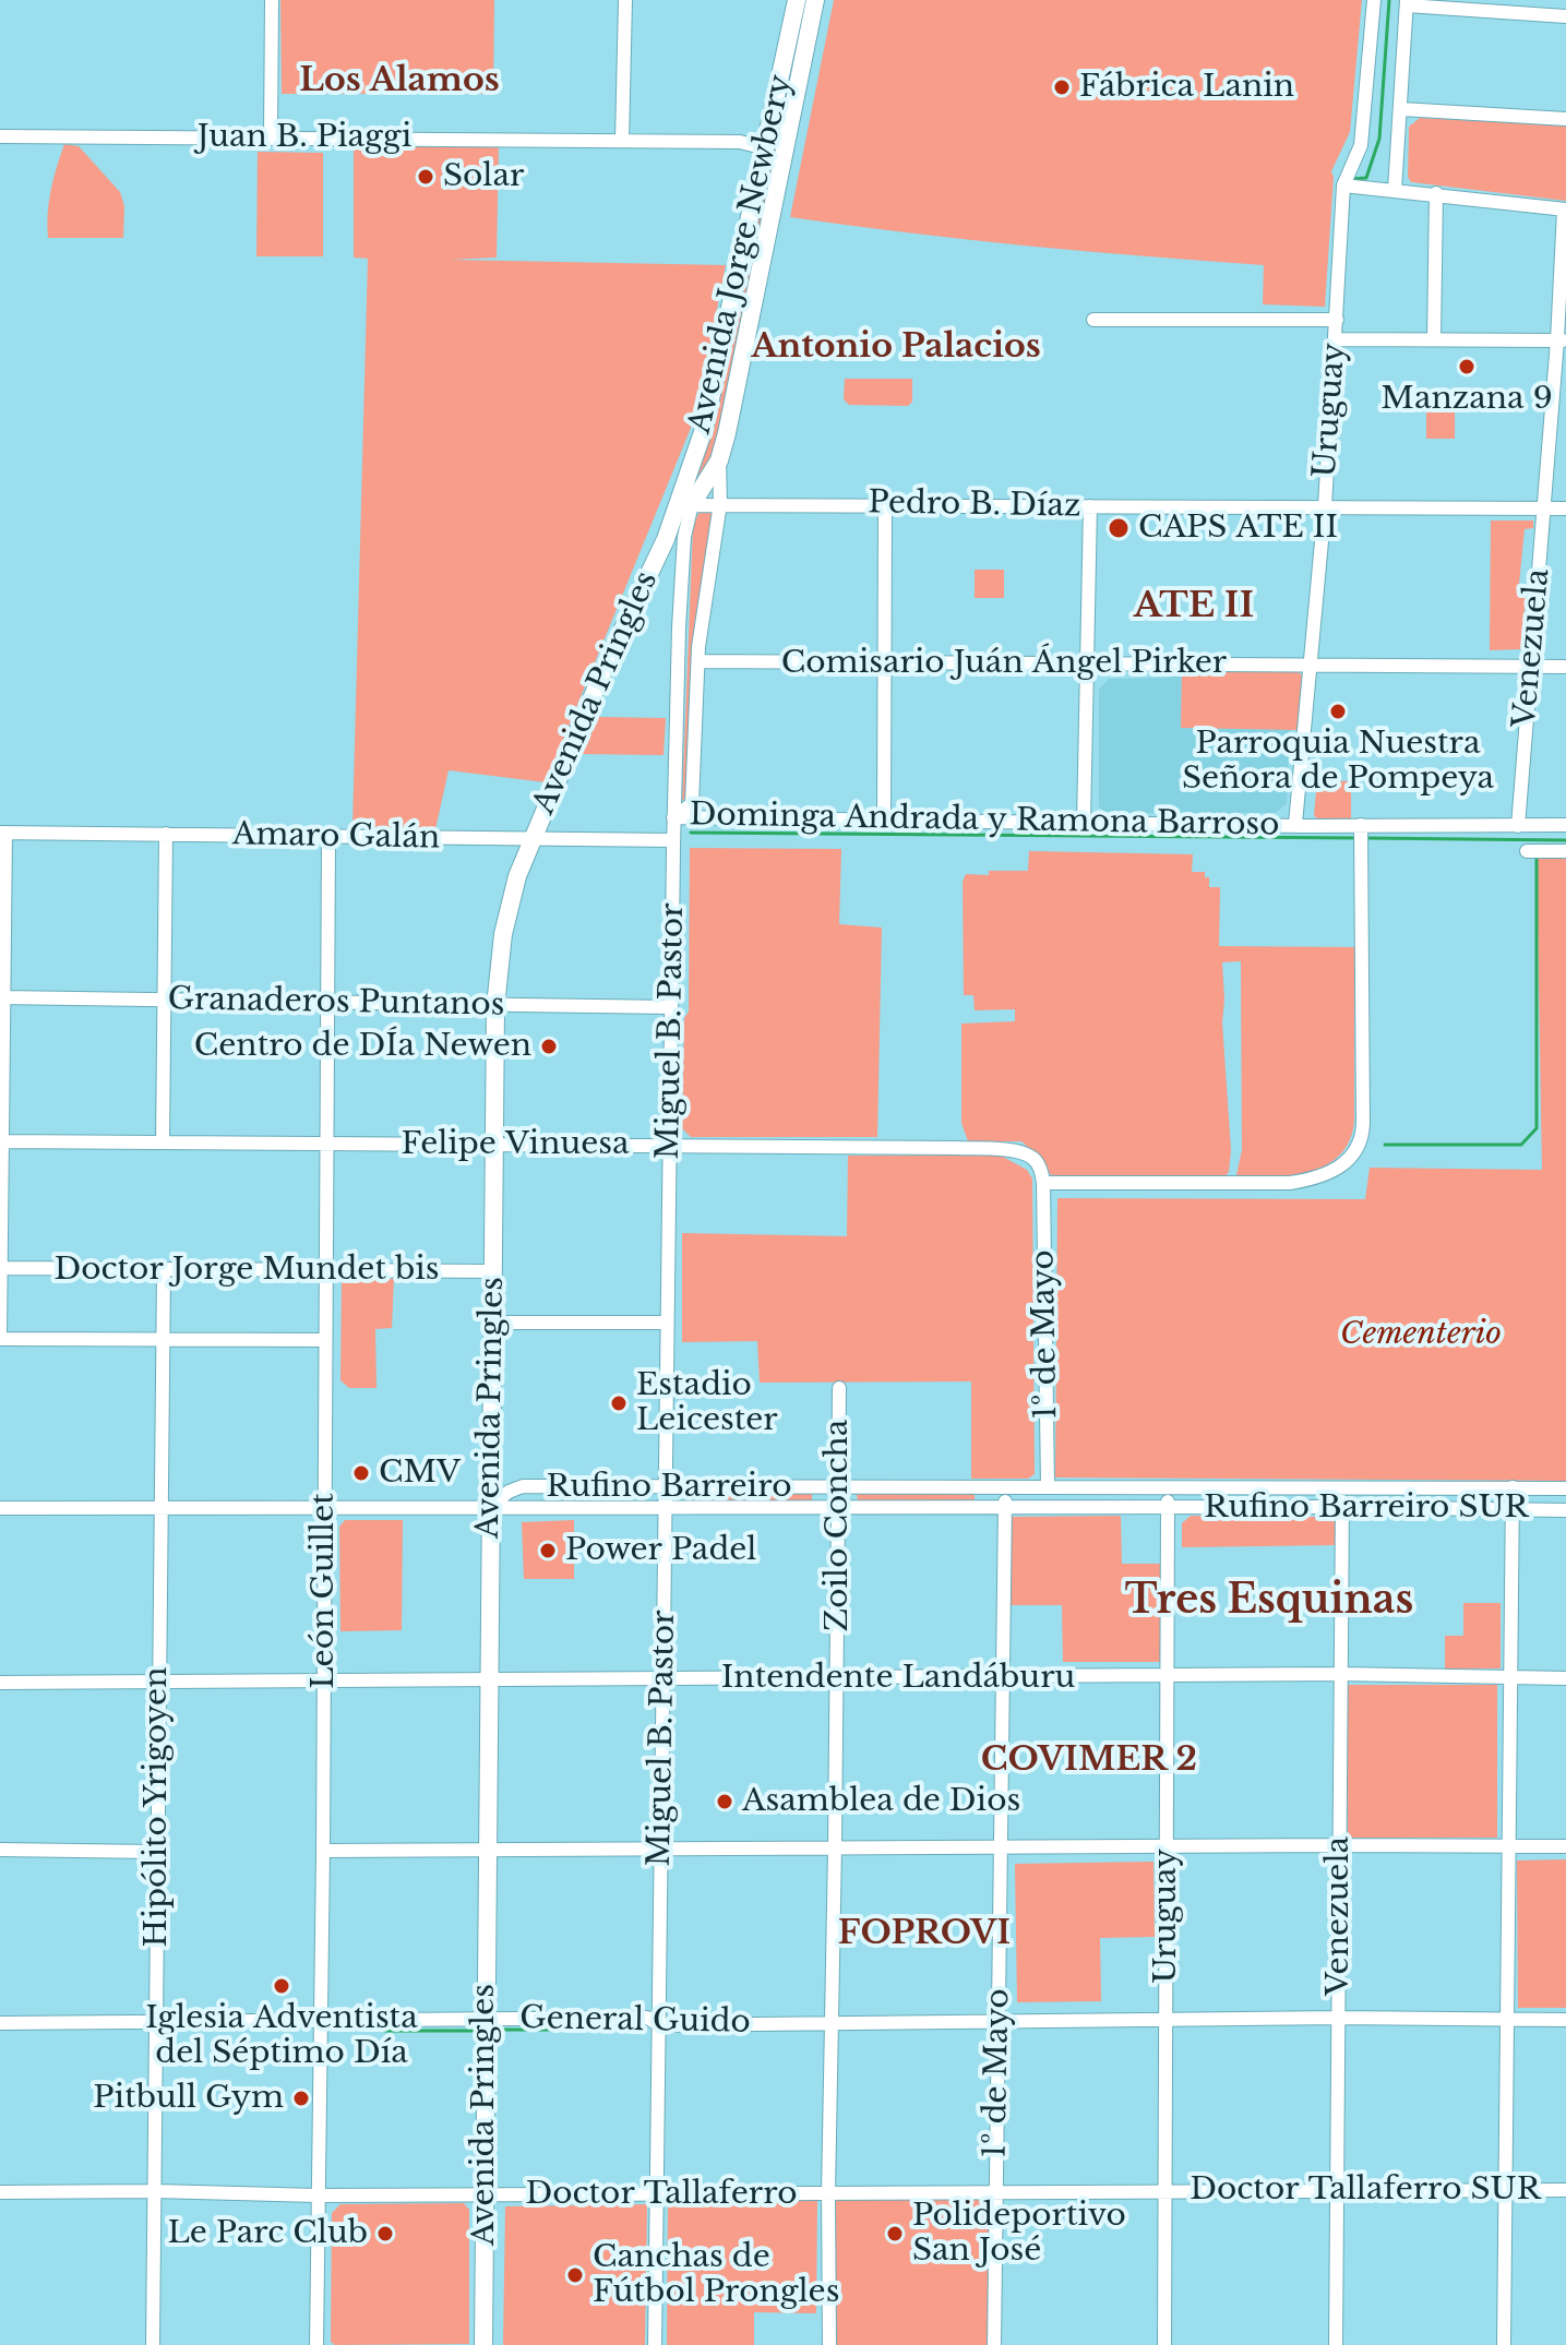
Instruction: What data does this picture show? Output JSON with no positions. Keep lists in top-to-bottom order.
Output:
{
  "streets": {
    "main road": ["Avenida Jorge Newbery", "Avenida Pringles"],
    "street": [
      "Juan B. Piaggi",
      "Uruguay",
      "Pedro B. Díaz",
      "Venezuela",
      "Comisario Juán Ángel Pirker",
      "Dominga Andrada y Ramona Barroso",
      "Amaro Galán",
      "Granaderos Puntanos",
      "Miguel B. Pastor",
      "Felipe Vinuesa",
      "Doctor Jorge Mundet bis",
      "1º de Mayo",
      "Rufino Barreiro",
      "Rufino Barreiro SUR",
      "Zoilo Concha",
      "León Guillet",
      "Intendente Landáburu",
      "Hipólito Yrigoyen",
      "General Guido",
      "Doctor Tallaferro SUR",
      "Doctor Tallaferro"
    ]
  },
  "crossings": [
    ["Juan B. Piaggi", "Avenida Jorge Newbery"],
    ["Avenida Jorge Newbery", "Pedro B. Díaz"],
    ["Avenida Jorge Newbery", "Avenida Pringles"],
    ["Avenida Jorge Newbery", "Miguel B. Pastor"],
    ["Uruguay", "Pedro B. Díaz"],
    ["Uruguay", "Comisario Juán Ángel Pirker"],
    ["Uruguay", "Dominga Andrada y Ramona Barroso"],
    ["Uruguay", "Rufino Barreiro"],
    ["Uruguay", "Rufino Barreiro SUR"],
    ["Uruguay", "Intendente Landáburu"],
    ["Uruguay", "General Guido"],
    ["Uruguay", "Doctor Tallaferro SUR"],
    ["Uruguay", "Doctor Tallaferro"],
    ["Pedro B. Díaz", "Venezuela"],
    ["Pedro B. Díaz", "Avenida Pringles"],
    ["Pedro B. Díaz", "Miguel B. Pastor"],
    ["Venezuela", "Comisario Juán Ángel Pirker"],
    ["Venezuela", "Dominga Andrada y Ramona Barroso"],
    ["Venezuela", "Rufino Barreiro SUR"],
    ["Venezuela", "Intendente Landáburu"],
    ["Venezuela", "General Guido"],
    ["Venezuela", "Doctor Tallaferro SUR"],
    ["Comisario Juán Ángel Pirker", "Miguel B. Pastor"],
    ["Avenida Pringles", "Amaro Galán"],
    ["Avenida Pringles", "Granaderos Puntanos"],
    ["Avenida Pringles", "Miguel B. Pastor"],
    ["Avenida Pringles", "Felipe Vinuesa"],
    ["Avenida Pringles", "Doctor Jorge Mundet bis"],
    ["Avenida Pringles", "Rufino Barreiro"],
    ["Avenida Pringles", "Intendente Landáburu"],
    ["Avenida Pringles", "General Guido"],
    ["Avenida Pringles", "Doctor Tallaferro"],
    ["Dominga Andrada y Ramona Barroso", "Miguel B. Pastor"],
    ["Amaro Galán", "Miguel B. Pastor"],
    ["Amaro Galán", "León Guillet"],
    ["Granaderos Puntanos", "Miguel B. Pastor"],
    ["Granaderos Puntanos", "León Guillet"],
    ["Miguel B. Pastor", "Felipe Vinuesa"],
    ["Miguel B. Pastor", "Rufino Barreiro"],
    ["Miguel B. Pastor", "Intendente Landáburu"],
    ["Miguel B. Pastor", "General Guido"],
    ["Miguel B. Pastor", "Doctor Tallaferro"],
    ["Felipe Vinuesa", "1º de Mayo"],
    ["Felipe Vinuesa", "León Guillet"],
    ["Doctor Jorge Mundet bis", "León Guillet"],
    ["Doctor Jorge Mundet bis", "Hipólito Yrigoyen"],
    ["1º de Mayo", "Rufino Barreiro"],
    ["1º de Mayo", "Intendente Landáburu"],
    ["1º de Mayo", "General Guido"],
    ["1º de Mayo", "Doctor Tallaferro"],
    ["Rufino Barreiro", "Rufino Barreiro SUR"],
    ["Rufino Barreiro", "Zoilo Concha"],
    ["Rufino Barreiro", "León Guillet"],
    ["Rufino Barreiro", "Hipólito Yrigoyen"],
    ["Zoilo Concha", "Intendente Landáburu"],
    ["Zoilo Concha", "General Guido"],
    ["Zoilo Concha", "Doctor Tallaferro"],
    ["León Guillet", "Intendente Landáburu"],
    ["León Guillet", "General Guido"],
    ["León Guillet", "Doctor Tallaferro"],
    ["Intendente Landáburu", "Hipólito Yrigoyen"],
    ["Hipólito Yrigoyen", "General Guido"],
    ["Hipólito Yrigoyen", "Doctor Tallaferro"],
    ["Doctor Tallaferro SUR", "Doctor Tallaferro"]
  ],
  "districts": [
    "Los Alamos",
    "Antonio Palacios",
    "ATE II",
    "Tres Esquinas",
    "COVIMER 2",
    "FOPROVI"
  ],
  "parks": ["Cementerio"],
  "places": [
    "Fábrica Lanin",
    "Solar",
    "Manzana 9",
    "CAPS ATE II",
    "Parroquia Nuestra Señora de Pompeya",
    "Centro de DÍa Newen",
    "Estadio Leicester",
    "CMV",
    "Power Padel",
    "Asamblea de Dios",
    "Iglesia Adventista del Séptimo Día",
    "Pitbull Gym",
    "Le Parc Club",
    "Polideportivo San José",
    "Canchas de Fútbol Prongles"
  ]
}
